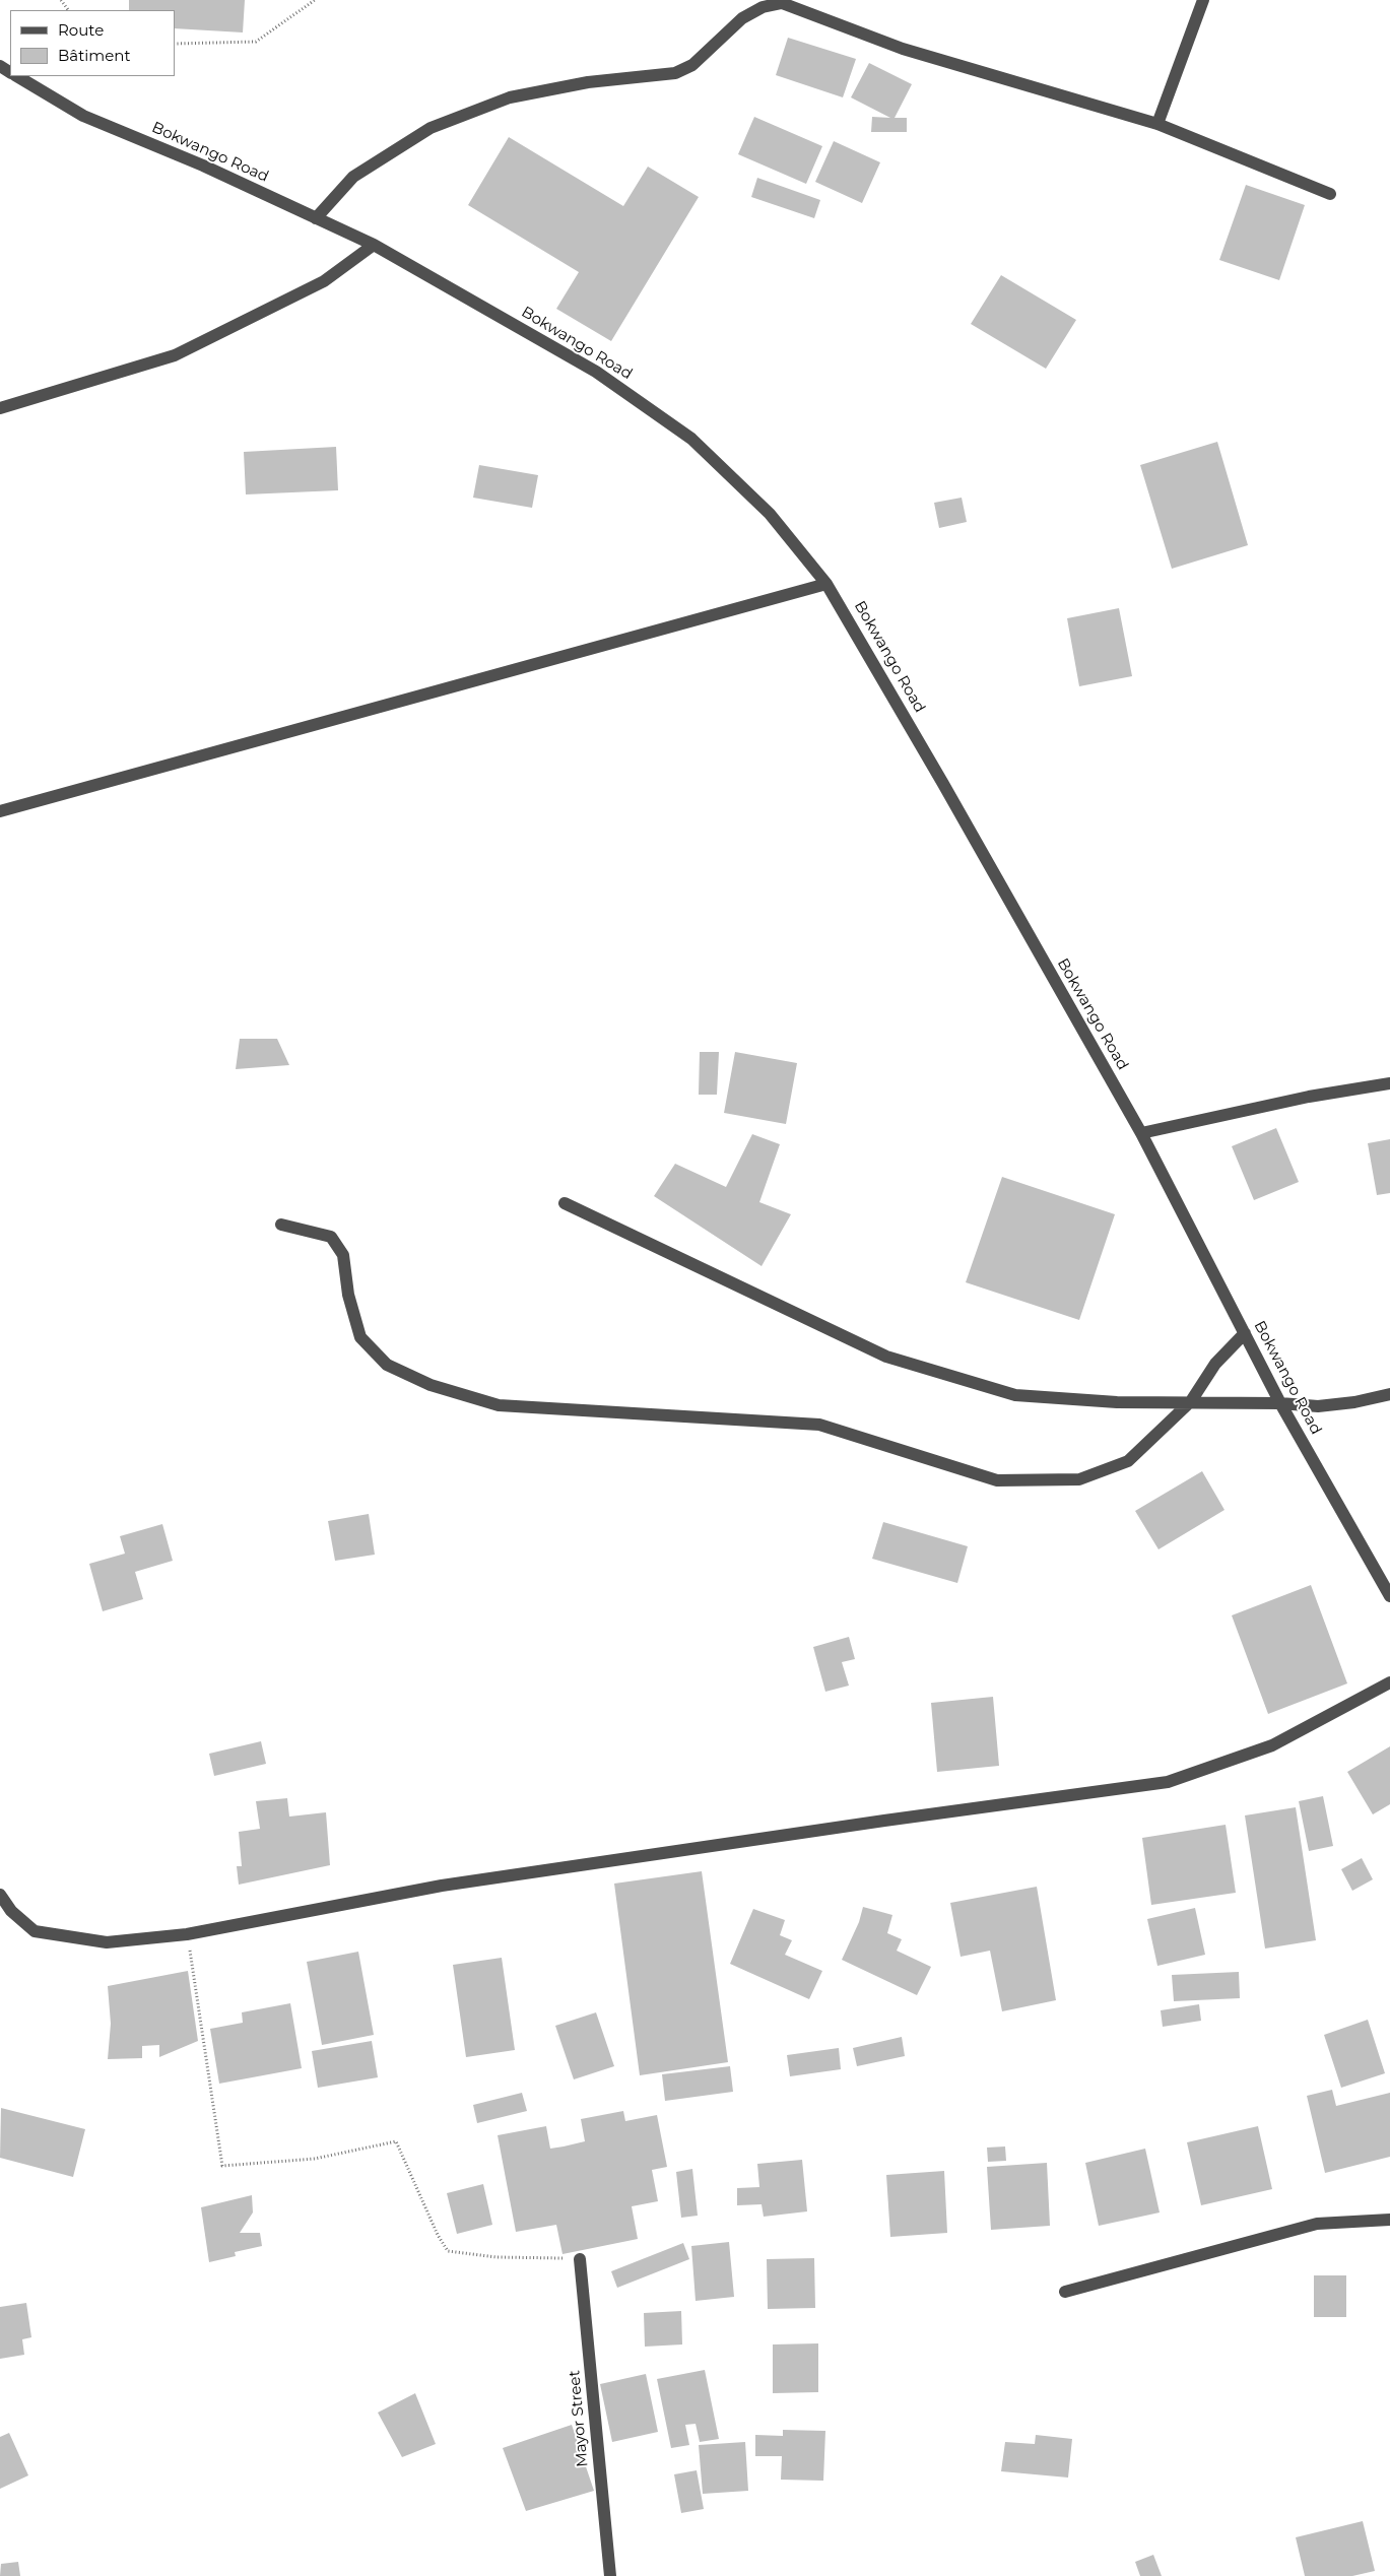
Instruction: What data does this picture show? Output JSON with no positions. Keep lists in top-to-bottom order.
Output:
{
  "streets": {
    "street": ["Bokwango Road", "Mayor Street"]
  },
  "legend": ["Route", "Bâtiment"]
}
